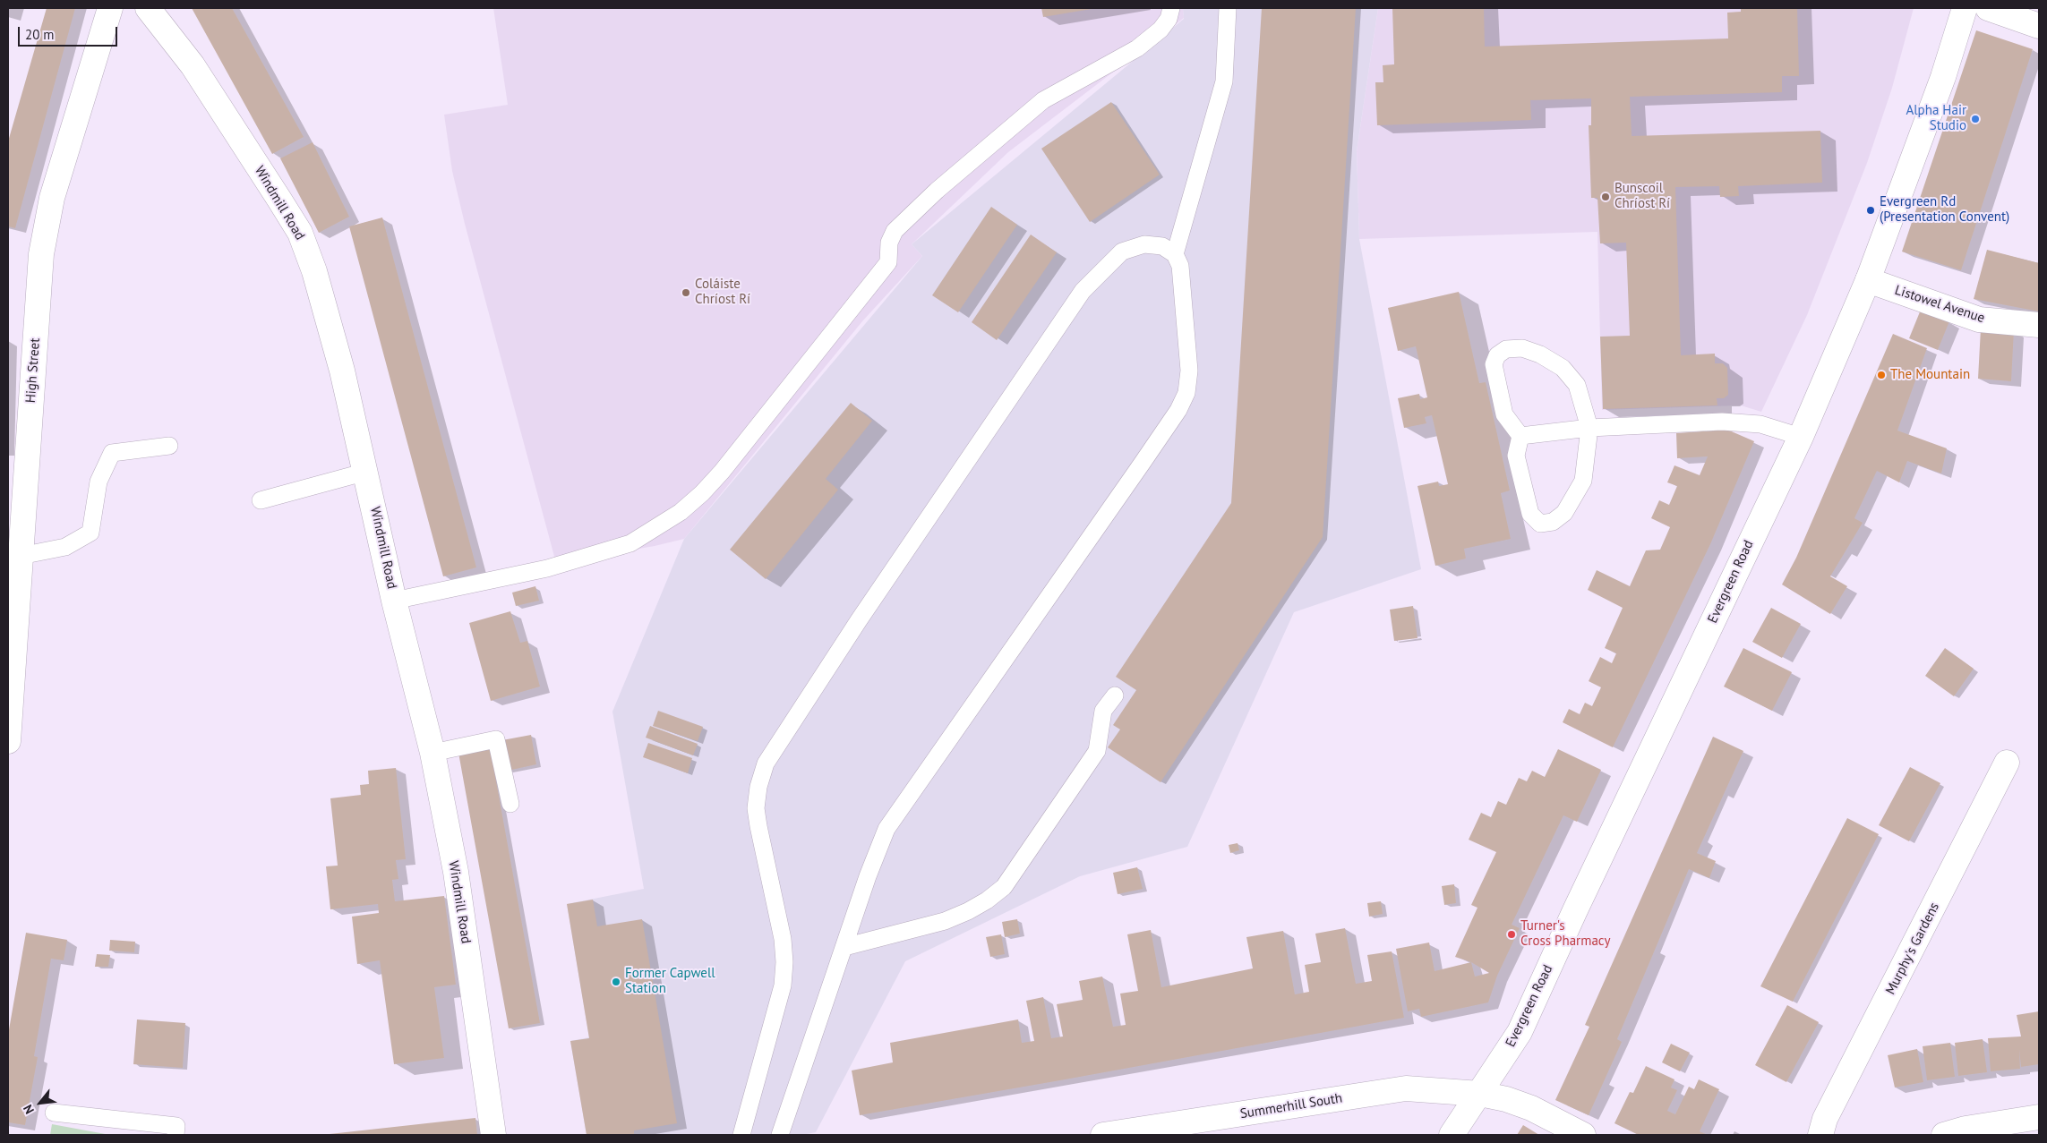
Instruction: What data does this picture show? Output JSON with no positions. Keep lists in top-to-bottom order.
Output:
{
  "streets": {
    "street": [
      "Windmill Road",
      "Listowel Avenue",
      "High Street",
      "Evergreen Road",
      "Murphy's Gardens",
      "Summerhill South"
    ]
  },
  "crossings": [
    ["Listowel Avenue", "Evergreen Road"],
    ["Evergreen Road", "Summerhill South"]
  ],
  "places": [
    "Alpha Hair Studio",
    "Bunscoil Chríost Rí",
    "Evergreen Rd (Presentation Convent)",
    "Coláiste Chríost Rí",
    "The Mountain",
    "Turner's Cross Pharmacy",
    "Former Capwell Station"
  ],
  "scale_bar": "20 m",
  "north": "bottom left"
}
